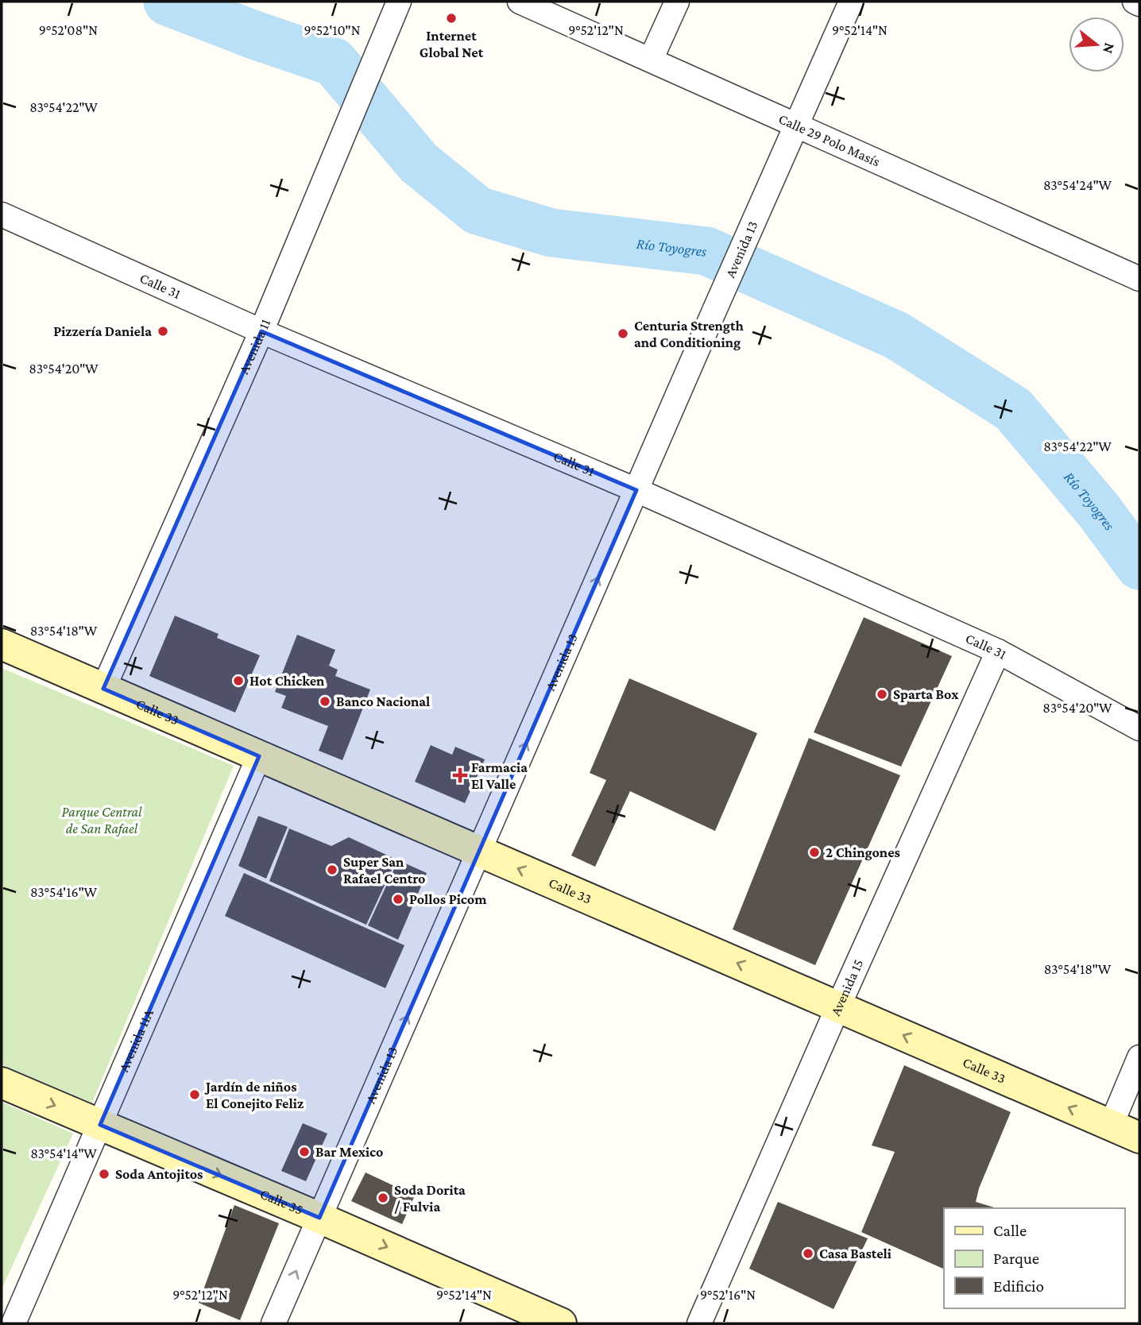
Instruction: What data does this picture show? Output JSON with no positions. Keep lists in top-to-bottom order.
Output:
{
  "streets": {
    "main road": ["Calle 33", "Calle 35"],
    "street": [
      "Calle 29 Polo Masís",
      "Avenida 13",
      "Calle 31",
      "Avenida 11",
      "Avenida 15",
      "Avenida 11A"
    ]
  },
  "crossings": [
    ["Calle 29 Polo Masís", "Avenida 13"],
    ["Avenida 13", "Calle 31"],
    ["Avenida 13", "Calle 33"],
    ["Avenida 13", "Calle 35"],
    ["Calle 31", "Avenida 11"],
    ["Calle 31", "Avenida 15"],
    ["Avenida 11", "Calle 33"],
    ["Calle 33", "Avenida 15"],
    ["Calle 33", "Avenida 11A"],
    ["Avenida 11A", "Calle 35"]
  ],
  "one_way": ["Avenida 13", "Calle 33", "Calle 35"],
  "water": ["Río Toyogres"],
  "parks": ["Parque Central de San Rafael"],
  "places": {
    "other": [
      "Internet Global Net",
      "Pizzería Daniela",
      "Centuria Strength and Conditioning",
      "Hot Chicken",
      "Sparta Box",
      "Banco Nacional",
      "2 Chingones",
      "Super San Rafael Centro",
      "Pollos Picom",
      "Jardín de niños El Conejito Feliz",
      "Bar Mexico",
      "Soda Antojitos",
      "Soda Dorita / Fulvia",
      "Casa Basteli"
    ],
    "health": ["Farmacia El Valle"]
  },
  "legend": ["Calle", "Parque", "Edificio"],
  "north": "right",
  "coordinates": [
    "9°52'08\"N",
    "9°52'10\"N",
    "9°52'12\"N",
    "9°52'14\"N",
    "83°54'22\"W",
    "83°54'24\"W",
    "83°54'20\"W",
    "83°54'18\"W",
    "83°54'16\"W",
    "83°54'14\"W",
    "9°52'16\"N"
  ]
}
